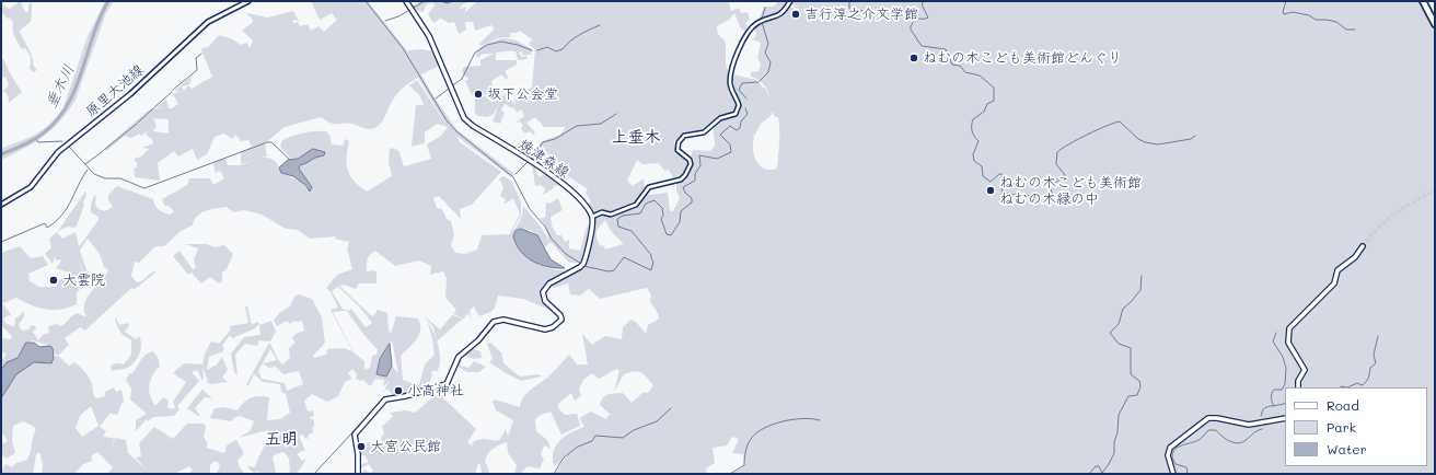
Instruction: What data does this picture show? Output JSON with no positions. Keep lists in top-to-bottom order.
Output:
{
  "streets": {
    "main road": ["原里大池線", "焼津森線"]
  },
  "districts": ["上垂木", "五明"],
  "water": ["垂木川"],
  "places": [
    "吉行淳之介文学館",
    "ねむの木こども美術館どんぐり",
    "坂下公会堂",
    "ねむの木こども美術館 ねむの木緑の中",
    "大雲院",
    "小高神社",
    "大宮公民館"
  ],
  "legend": ["Road", "Park", "Water"]
}
